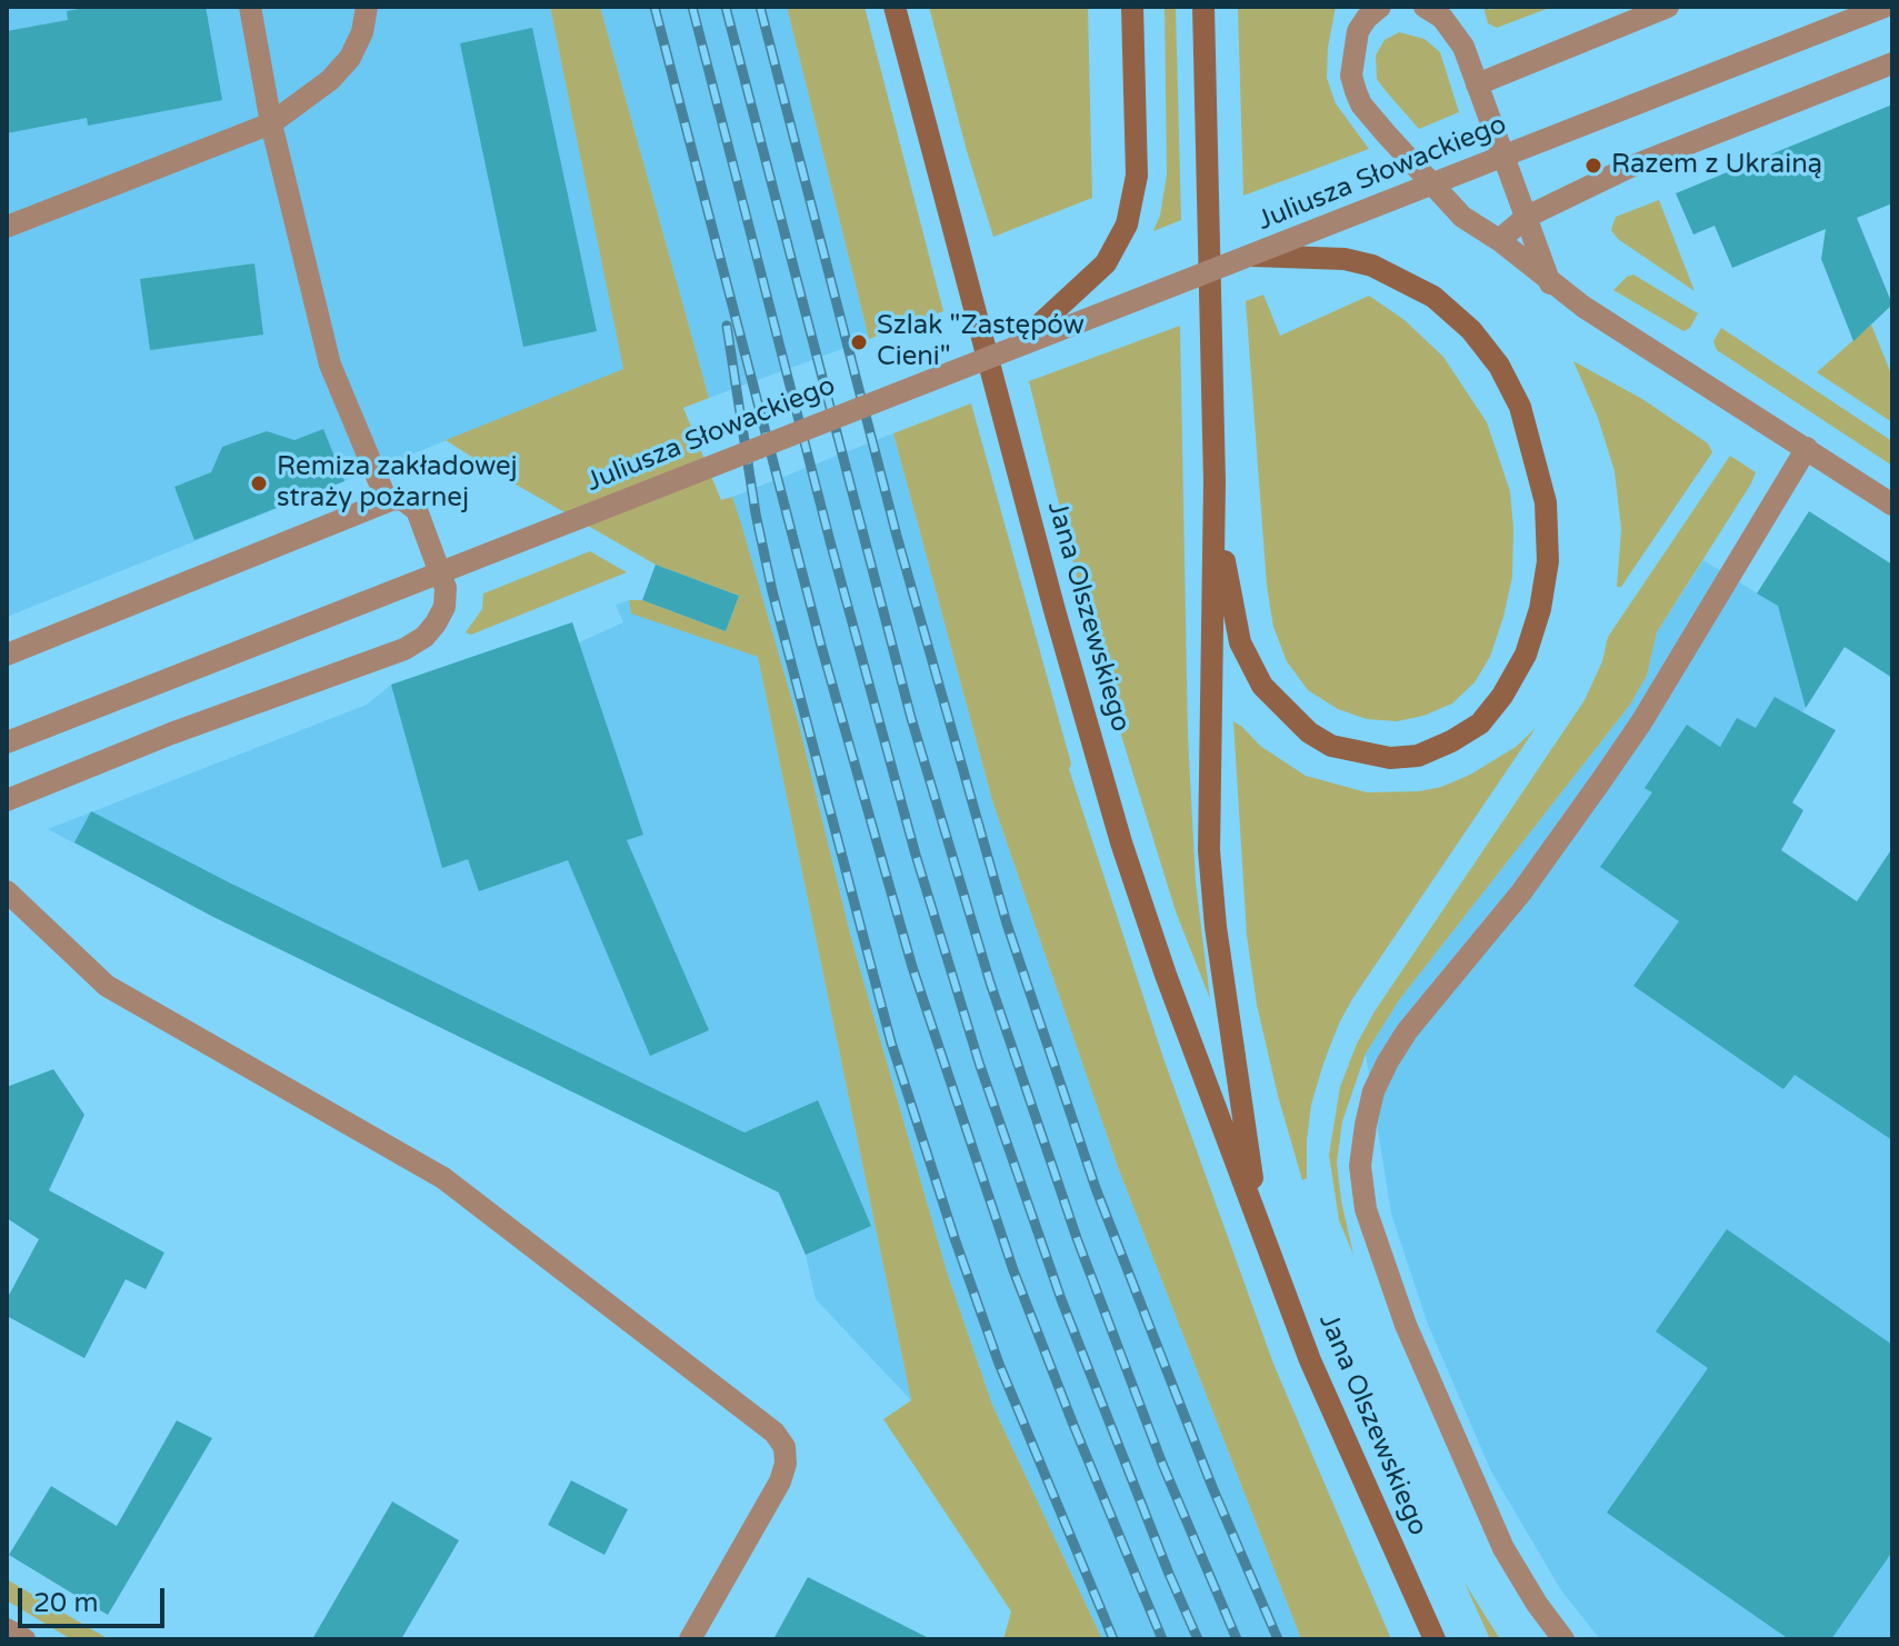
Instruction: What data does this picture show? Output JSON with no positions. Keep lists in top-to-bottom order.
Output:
{
  "streets": {
    "main road": ["Jana Olszewskiego"],
    "street": ["Juliusza Słowackiego"]
  },
  "places": ["Razem z Ukrainą", "Szlak \"Zastępów Cieni\"", "Remiza zakładowej straży pożarnej"],
  "scale_bar": "20 m"
}
